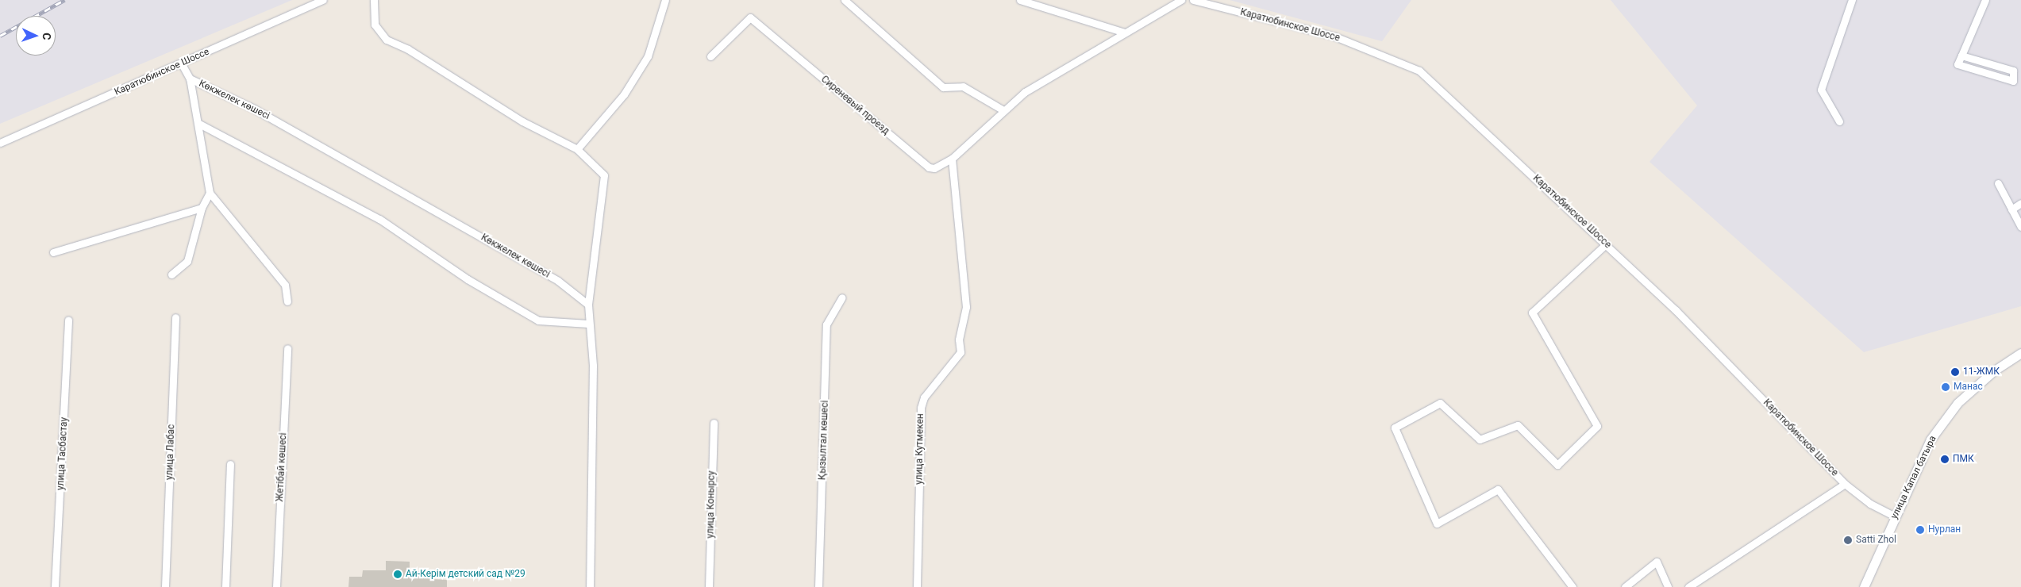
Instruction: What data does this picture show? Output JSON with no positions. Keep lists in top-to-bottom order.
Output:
{
  "streets": {
    "main road": ["улица Капал батыра"],
    "street": [
      "Каратюбинское Шоссе",
      "Көкжелек көшесі",
      "Сиреневый проезд",
      "Қызылтал көшесі",
      "улица Кутмекен",
      "улица Лабас",
      "улица Тасбастау",
      "Жетібай көшесі",
      "улица Конырсу"
    ]
  },
  "crossings": [
    ["Каратюбинское Шоссе", "улица Капал батыра"],
    ["Сиреневый проезд", "улица Кутмекен"]
  ],
  "places": [
    "11-ЖМК",
    "Манас",
    "ПМК",
    "Нурлан",
    "Satti Zhol",
    "Ай-Керім детский сад №29"
  ],
  "north": "right"
}
